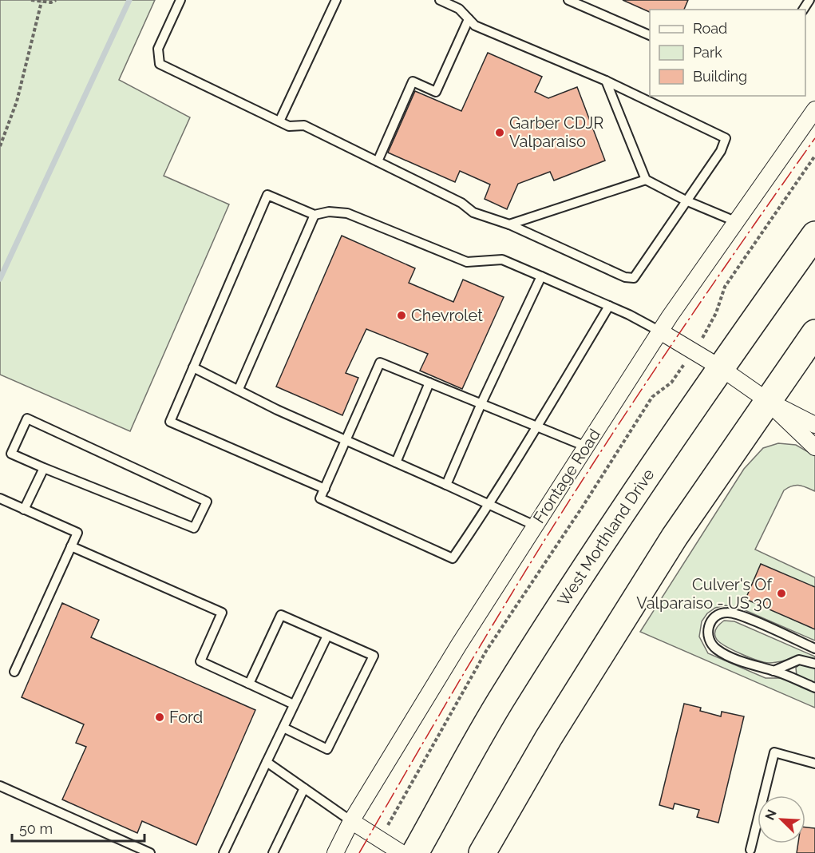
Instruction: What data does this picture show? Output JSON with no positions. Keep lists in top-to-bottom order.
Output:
{
  "streets": {
    "highway": ["West Morthland Drive"],
    "street": ["Frontage Road"]
  },
  "places": [
    "Garber CDJR Valparaiso",
    "Chevrolet",
    "Culver's Of Valparaiso - US 30",
    "Ford"
  ],
  "legend": ["Road", "Park", "Building"],
  "scale_bar": "50 m",
  "north": "top left"
}
